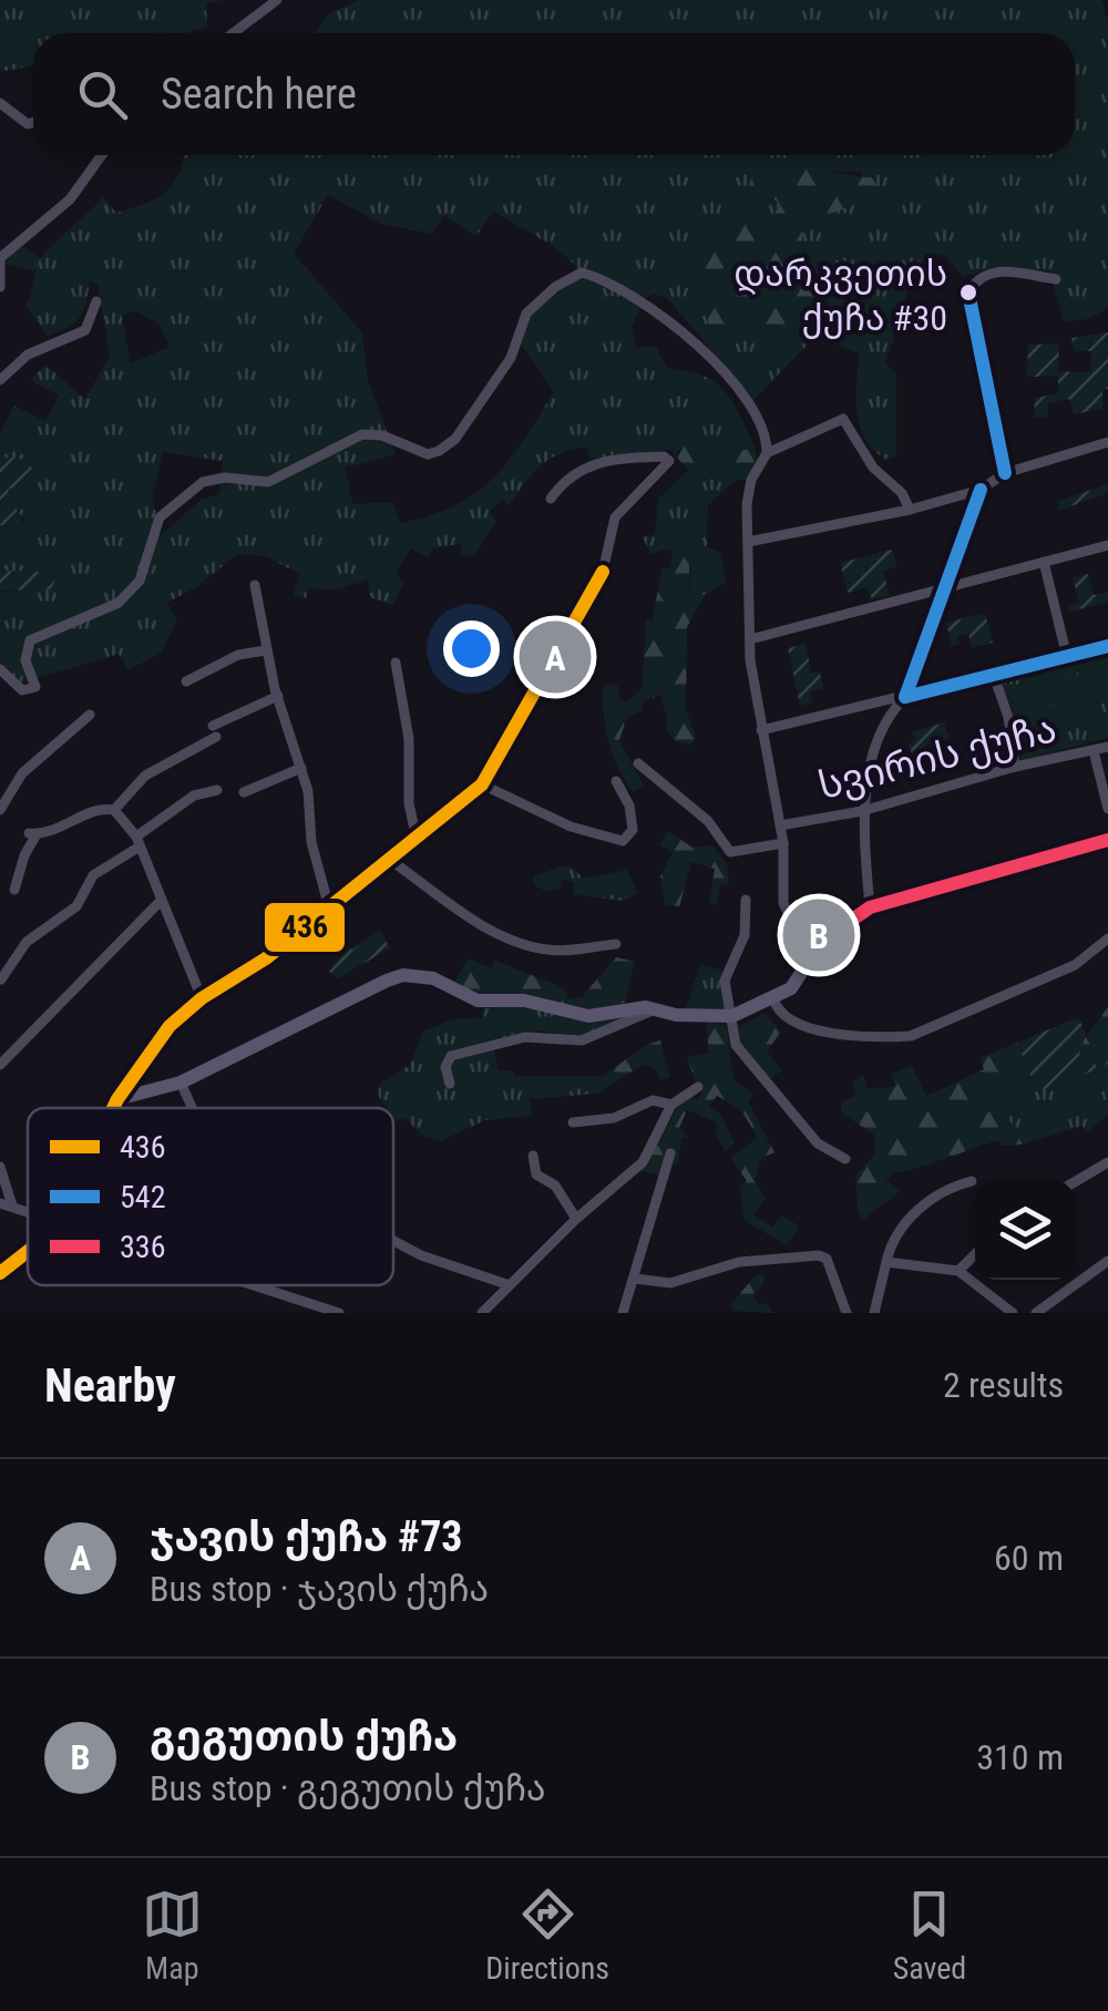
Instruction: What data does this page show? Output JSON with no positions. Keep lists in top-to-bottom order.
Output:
{
  "streets": {
    "street": ["სვირის ქუჩა"]
  },
  "places": ["დარკვეთის ქუჩა #30"],
  "lines": ["transit line 542", "transit line 436", "transit line 336"],
  "legend": ["436", "542", "336"],
  "page": {
    "search": "Search here",
    "pins": ["A", "B"],
    "heading": ["Nearby", "2 results"],
    "list": [
      {
        "mark": "A",
        "name": "ჯავის ქუჩა #73",
        "note": "Bus stop · ჯავის ქუჩა",
        "value": "60 m"
      },
      {
        "mark": "B",
        "name": "გეგუთის ქუჩა",
        "note": "Bus stop · გეგუთის ქუჩა",
        "value": "310 m"
      }
    ],
    "nav": ["Map", "Directions", "Saved"]
  }
}
